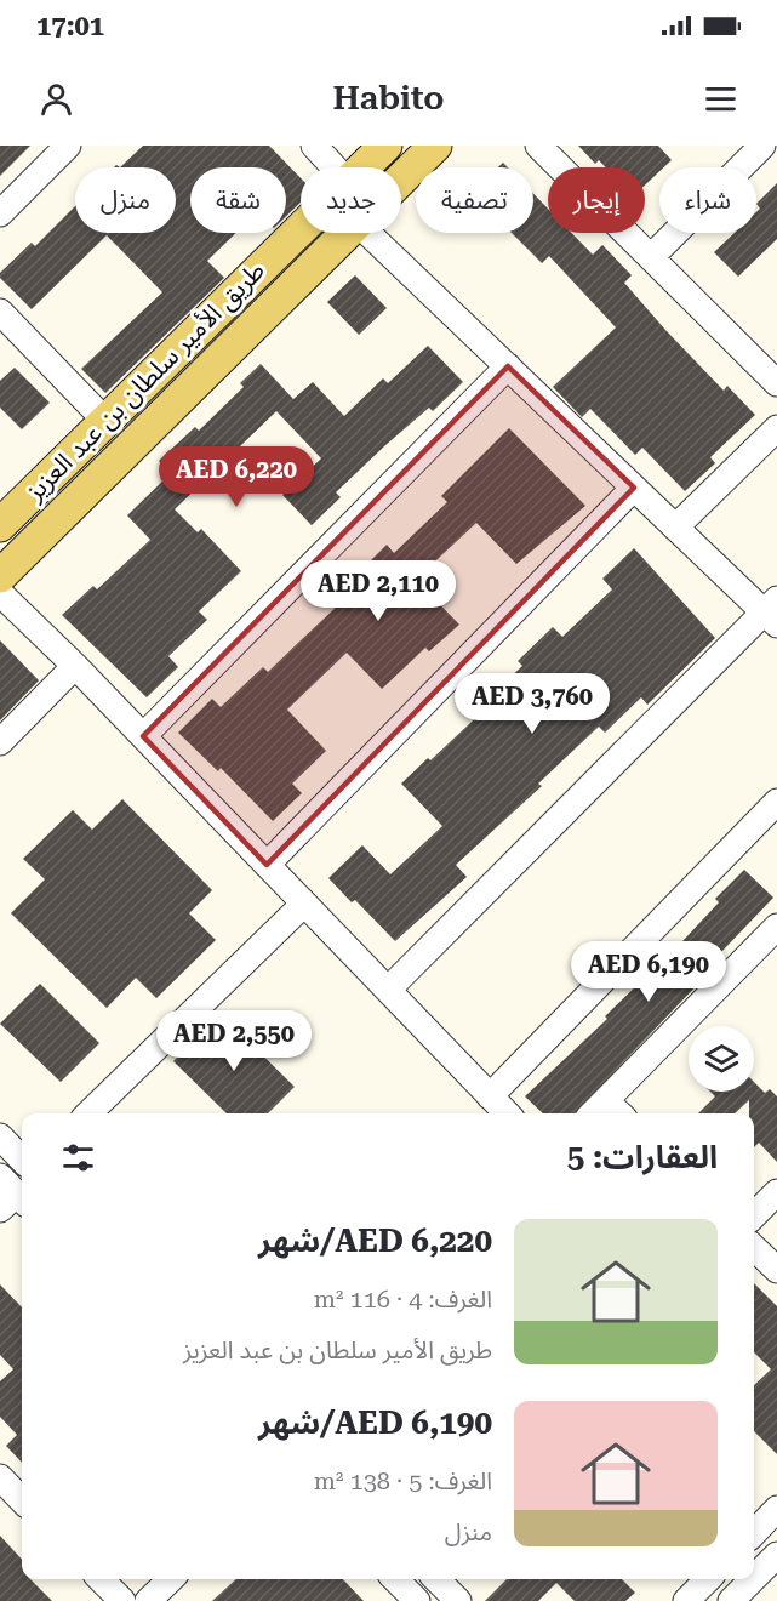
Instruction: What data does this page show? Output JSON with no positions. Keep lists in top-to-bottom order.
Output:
{
  "streets": {
    "main road": ["طريق الأمير سلطان بن عبد العزيز"]
  },
  "page": {
    "status": "17:01",
    "header": "Habito",
    "chip": [
      "شراء",
      "إيجار",
      "تصفية",
      "جديد",
      "شقة",
      "منزل"
    ],
    "price": [
      "AED 6,220",
      "AED 2,110",
      "AED 3,760",
      "AED 6,190",
      "AED 2,550"
    ],
    "heading": "العقارات: 5",
    "list": [
      {
        "name": "AED 6,220/شهر",
        "note": "الغرف: 4 · 116 m² · طريق الأمير سلطان بن عبد العزيز"
      },
      {
        "name": "AED 6,190/شهر",
        "note": "الغرف: 5 · 138 m² · منزل"
      }
    ]
  }
}
